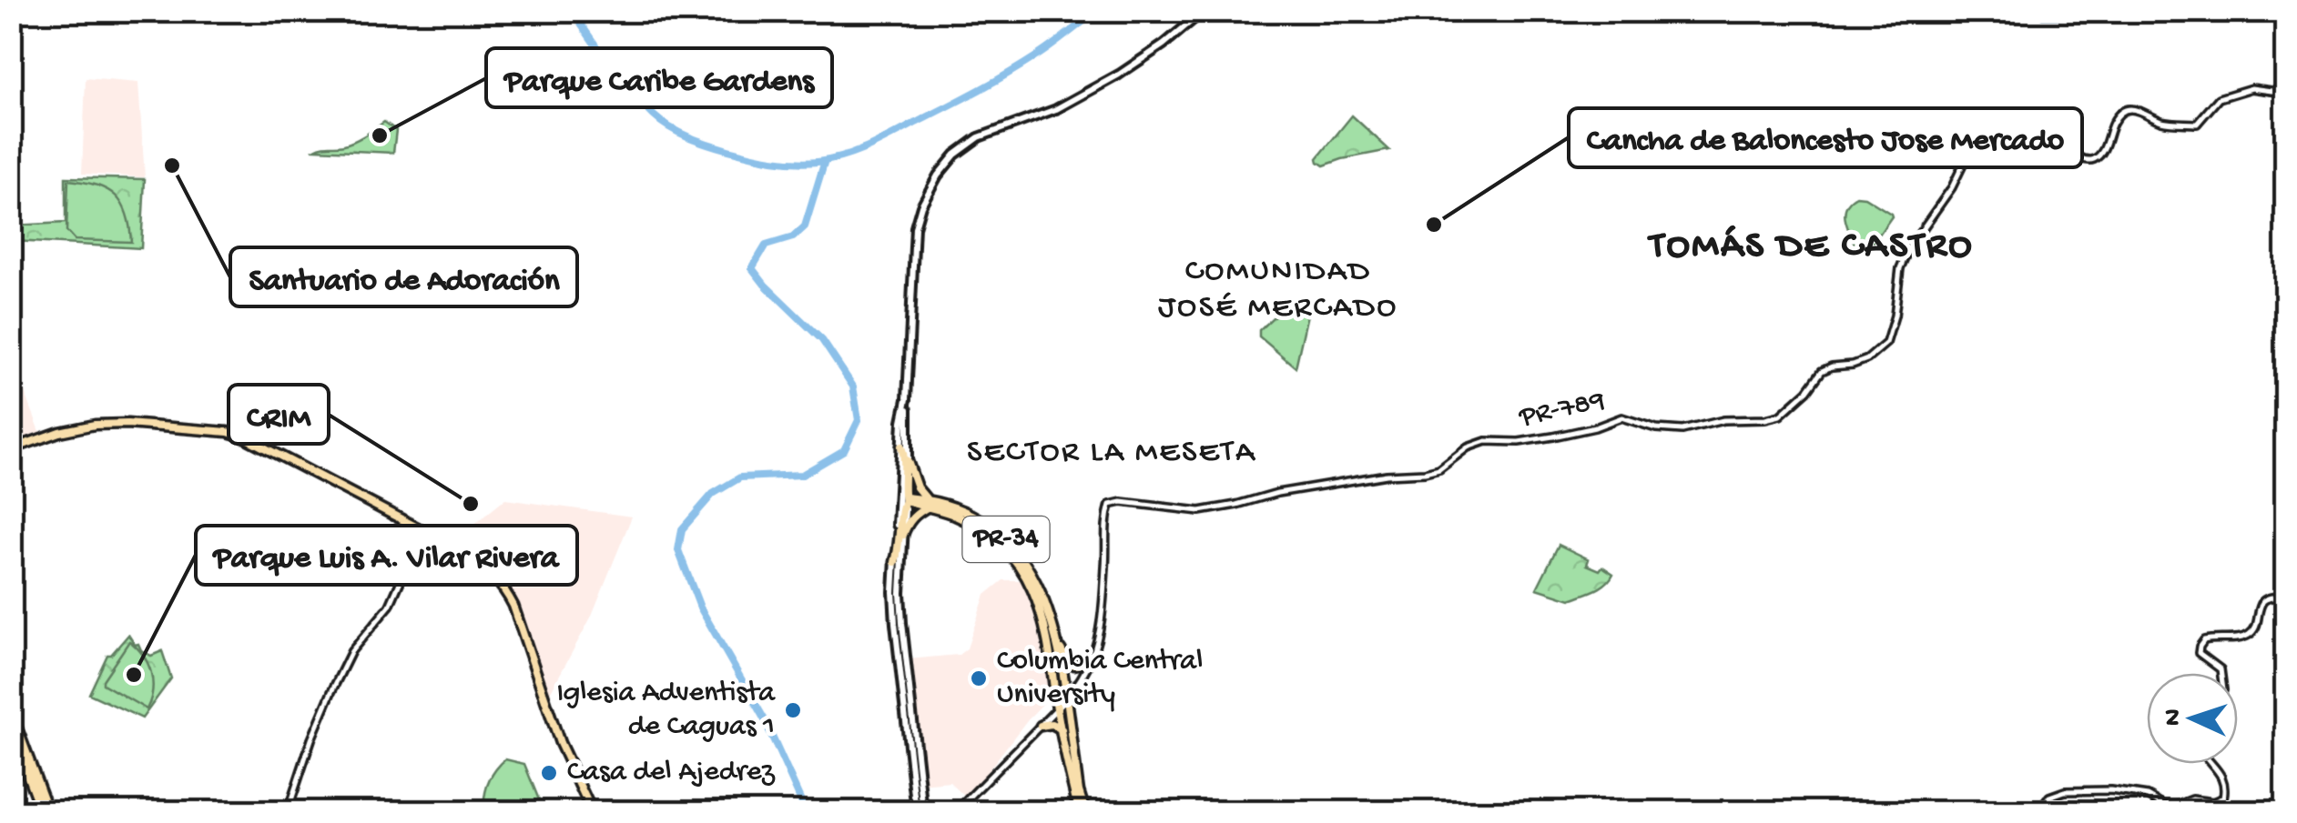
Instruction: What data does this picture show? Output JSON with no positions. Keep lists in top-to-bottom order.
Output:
{
  "streets": {
    "main road": ["PR-34"],
    "street": ["PR-789"]
  },
  "crossings": [
    ["PR-789", "PR-34"]
  ],
  "districts": ["TOMÁS DE CASTRO", "COMUNIDAD JOSÉ MERCADO", "SECTOR LA MESETA"],
  "places": [
    "Parque Caribe Gardens",
    "Santuario de Adoración",
    "Cancha de Baloncesto Jose Mercado",
    "CRIM",
    "Parque Luis A. Vilar Rivera",
    "Columbia Central University",
    "Iglesia Adventista de Caguas 1",
    "Casa del Ajedrez"
  ],
  "north": "left"
}
